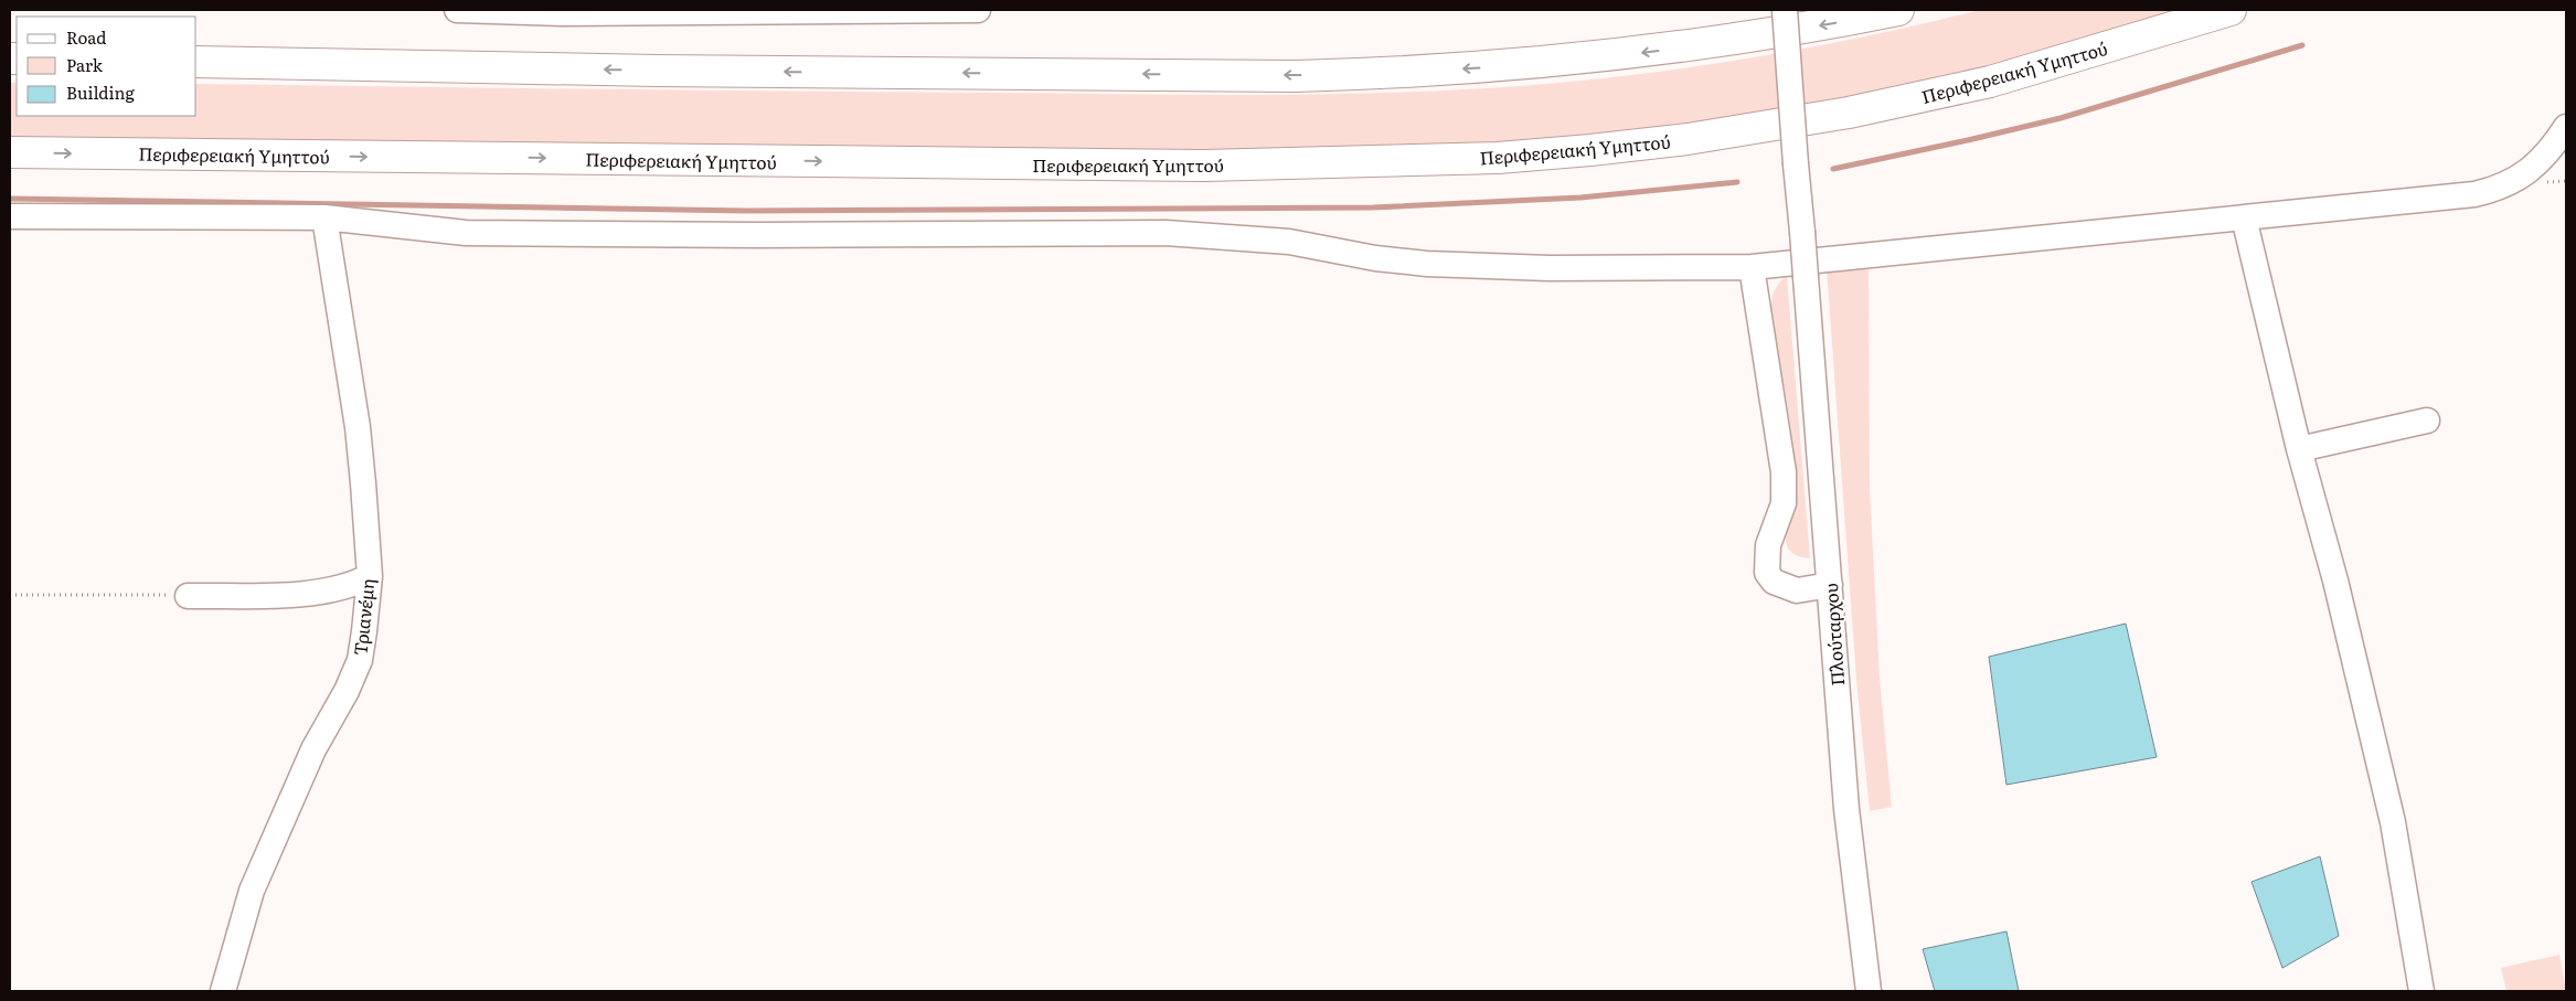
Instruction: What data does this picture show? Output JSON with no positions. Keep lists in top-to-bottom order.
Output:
{
  "streets": {
    "highway": ["Περιφερειακή Υμηττού"],
    "street": ["Τριανέμη", "Πλούταρχου"]
  },
  "legend": ["Road", "Park", "Building"]
}
